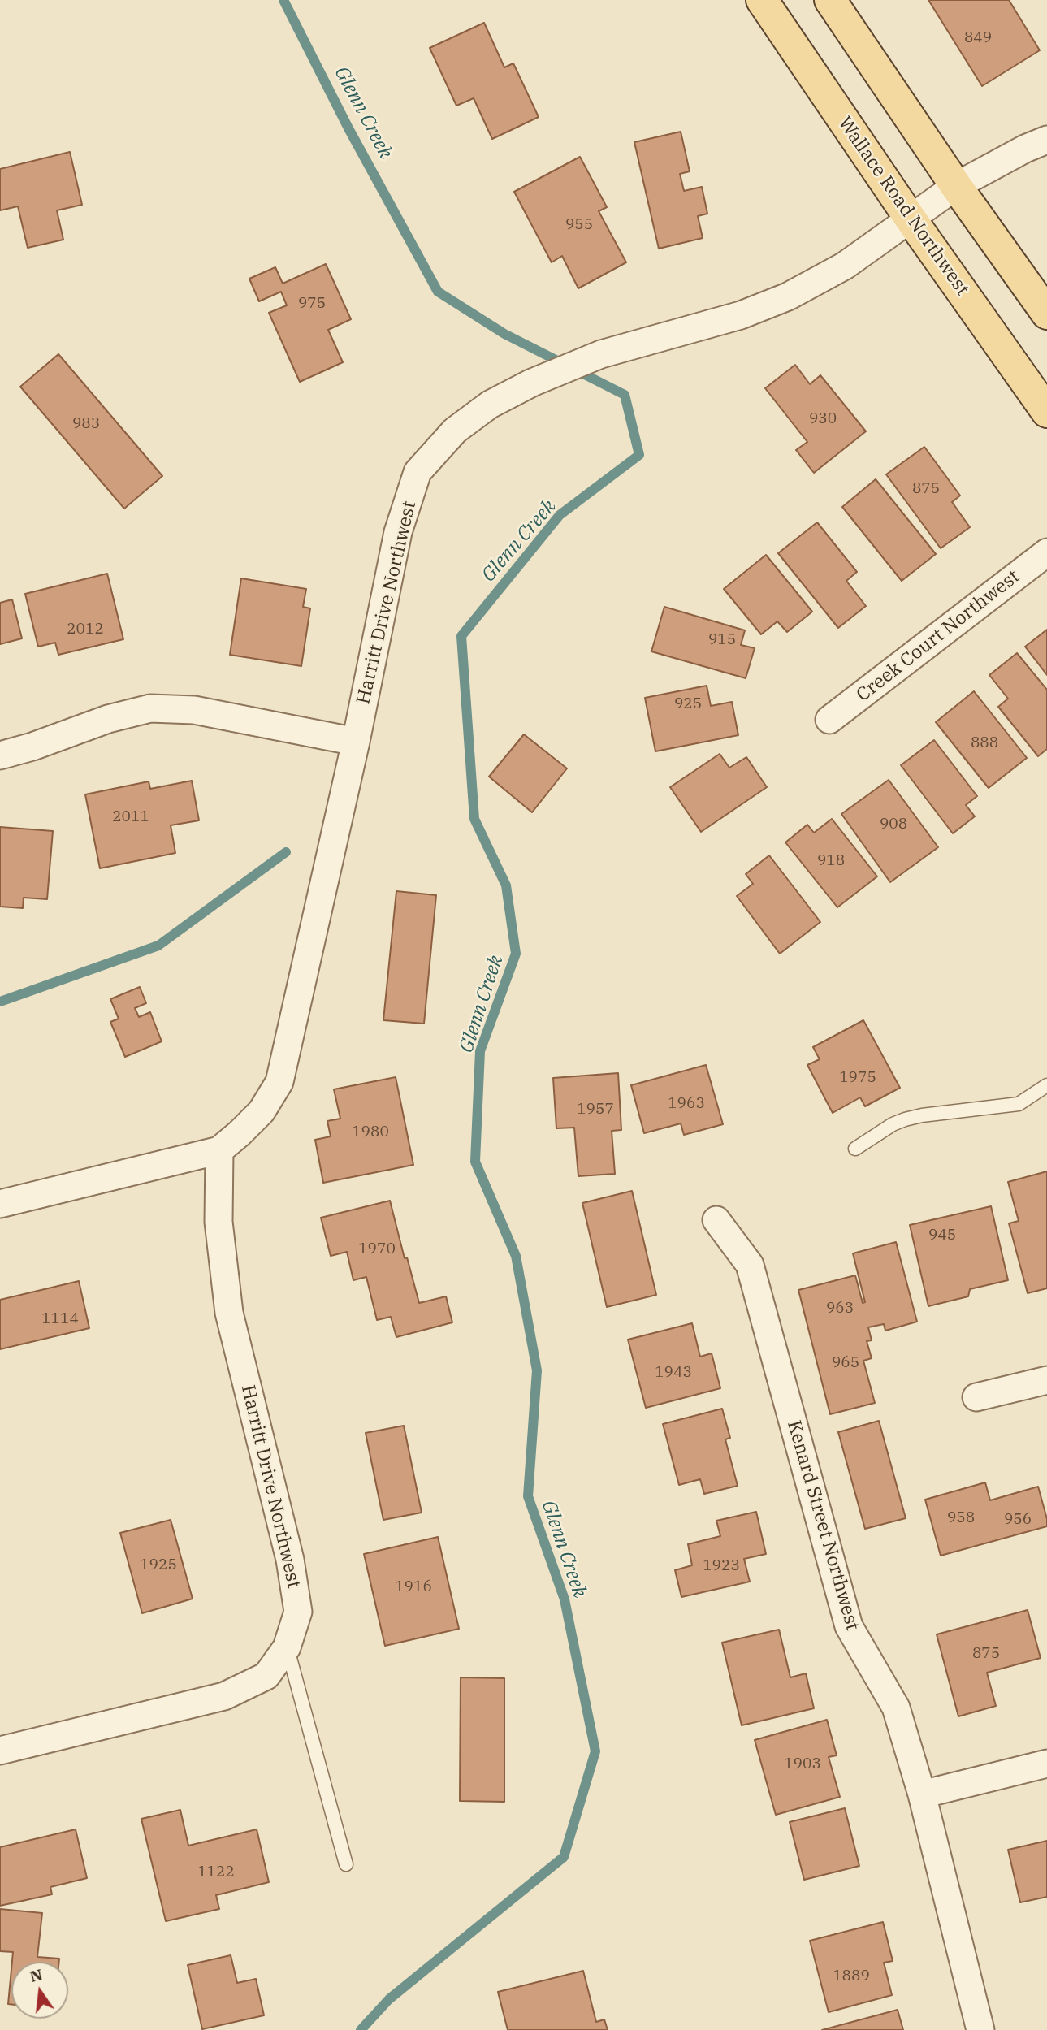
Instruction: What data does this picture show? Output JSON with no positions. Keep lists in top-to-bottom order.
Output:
{
  "streets": {
    "main road": ["Wallace Road Northwest"],
    "street": ["Harritt Drive Northwest", "Creek Court Northwest", "Kenard Street Northwest"]
  },
  "crossings": [
    ["Wallace Road Northwest", "Harritt Drive Northwest"]
  ],
  "water": ["Glenn Creek"],
  "house_numbers": [
    "849",
    "955",
    "975",
    "930",
    "983",
    "875",
    "2012",
    "915",
    "925",
    "888",
    "2011",
    "908",
    "918",
    "1975",
    "1963",
    "1957",
    "1980",
    "945",
    "1970",
    "963",
    "1114",
    "965",
    "1943",
    "958",
    "956",
    "1925",
    "1923",
    "1916",
    "875",
    "1903",
    "1122",
    "1889"
  ],
  "north": "top"
}
